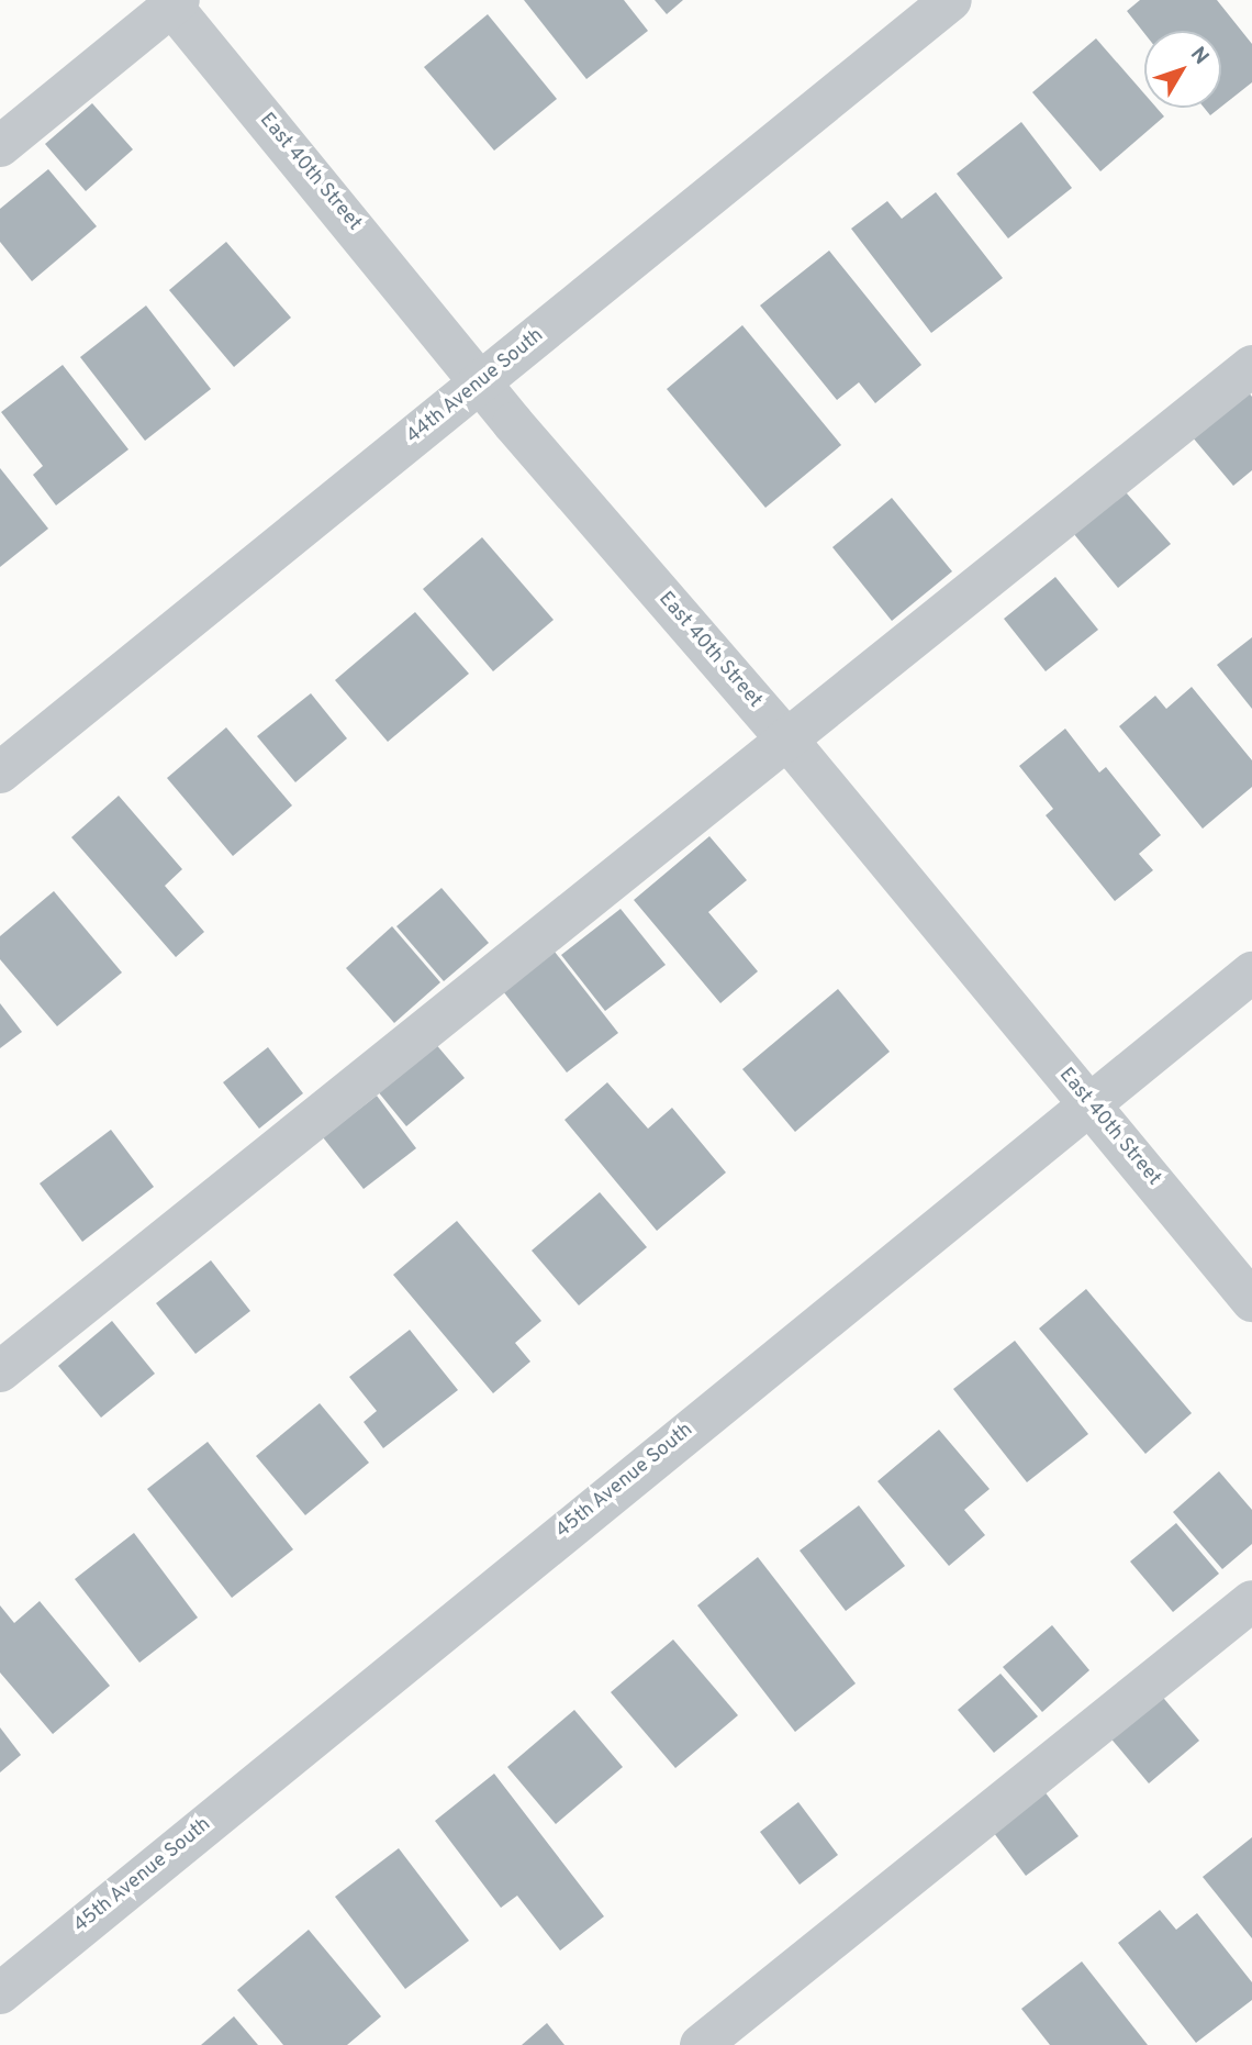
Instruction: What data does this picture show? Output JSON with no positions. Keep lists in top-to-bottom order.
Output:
{
  "streets": {
    "street": ["East 40th Street", "44th Avenue South", "45th Avenue South"]
  },
  "crossings": [
    ["East 40th Street", "44th Avenue South"],
    ["East 40th Street", "45th Avenue South"]
  ],
  "north": "top right"
}
